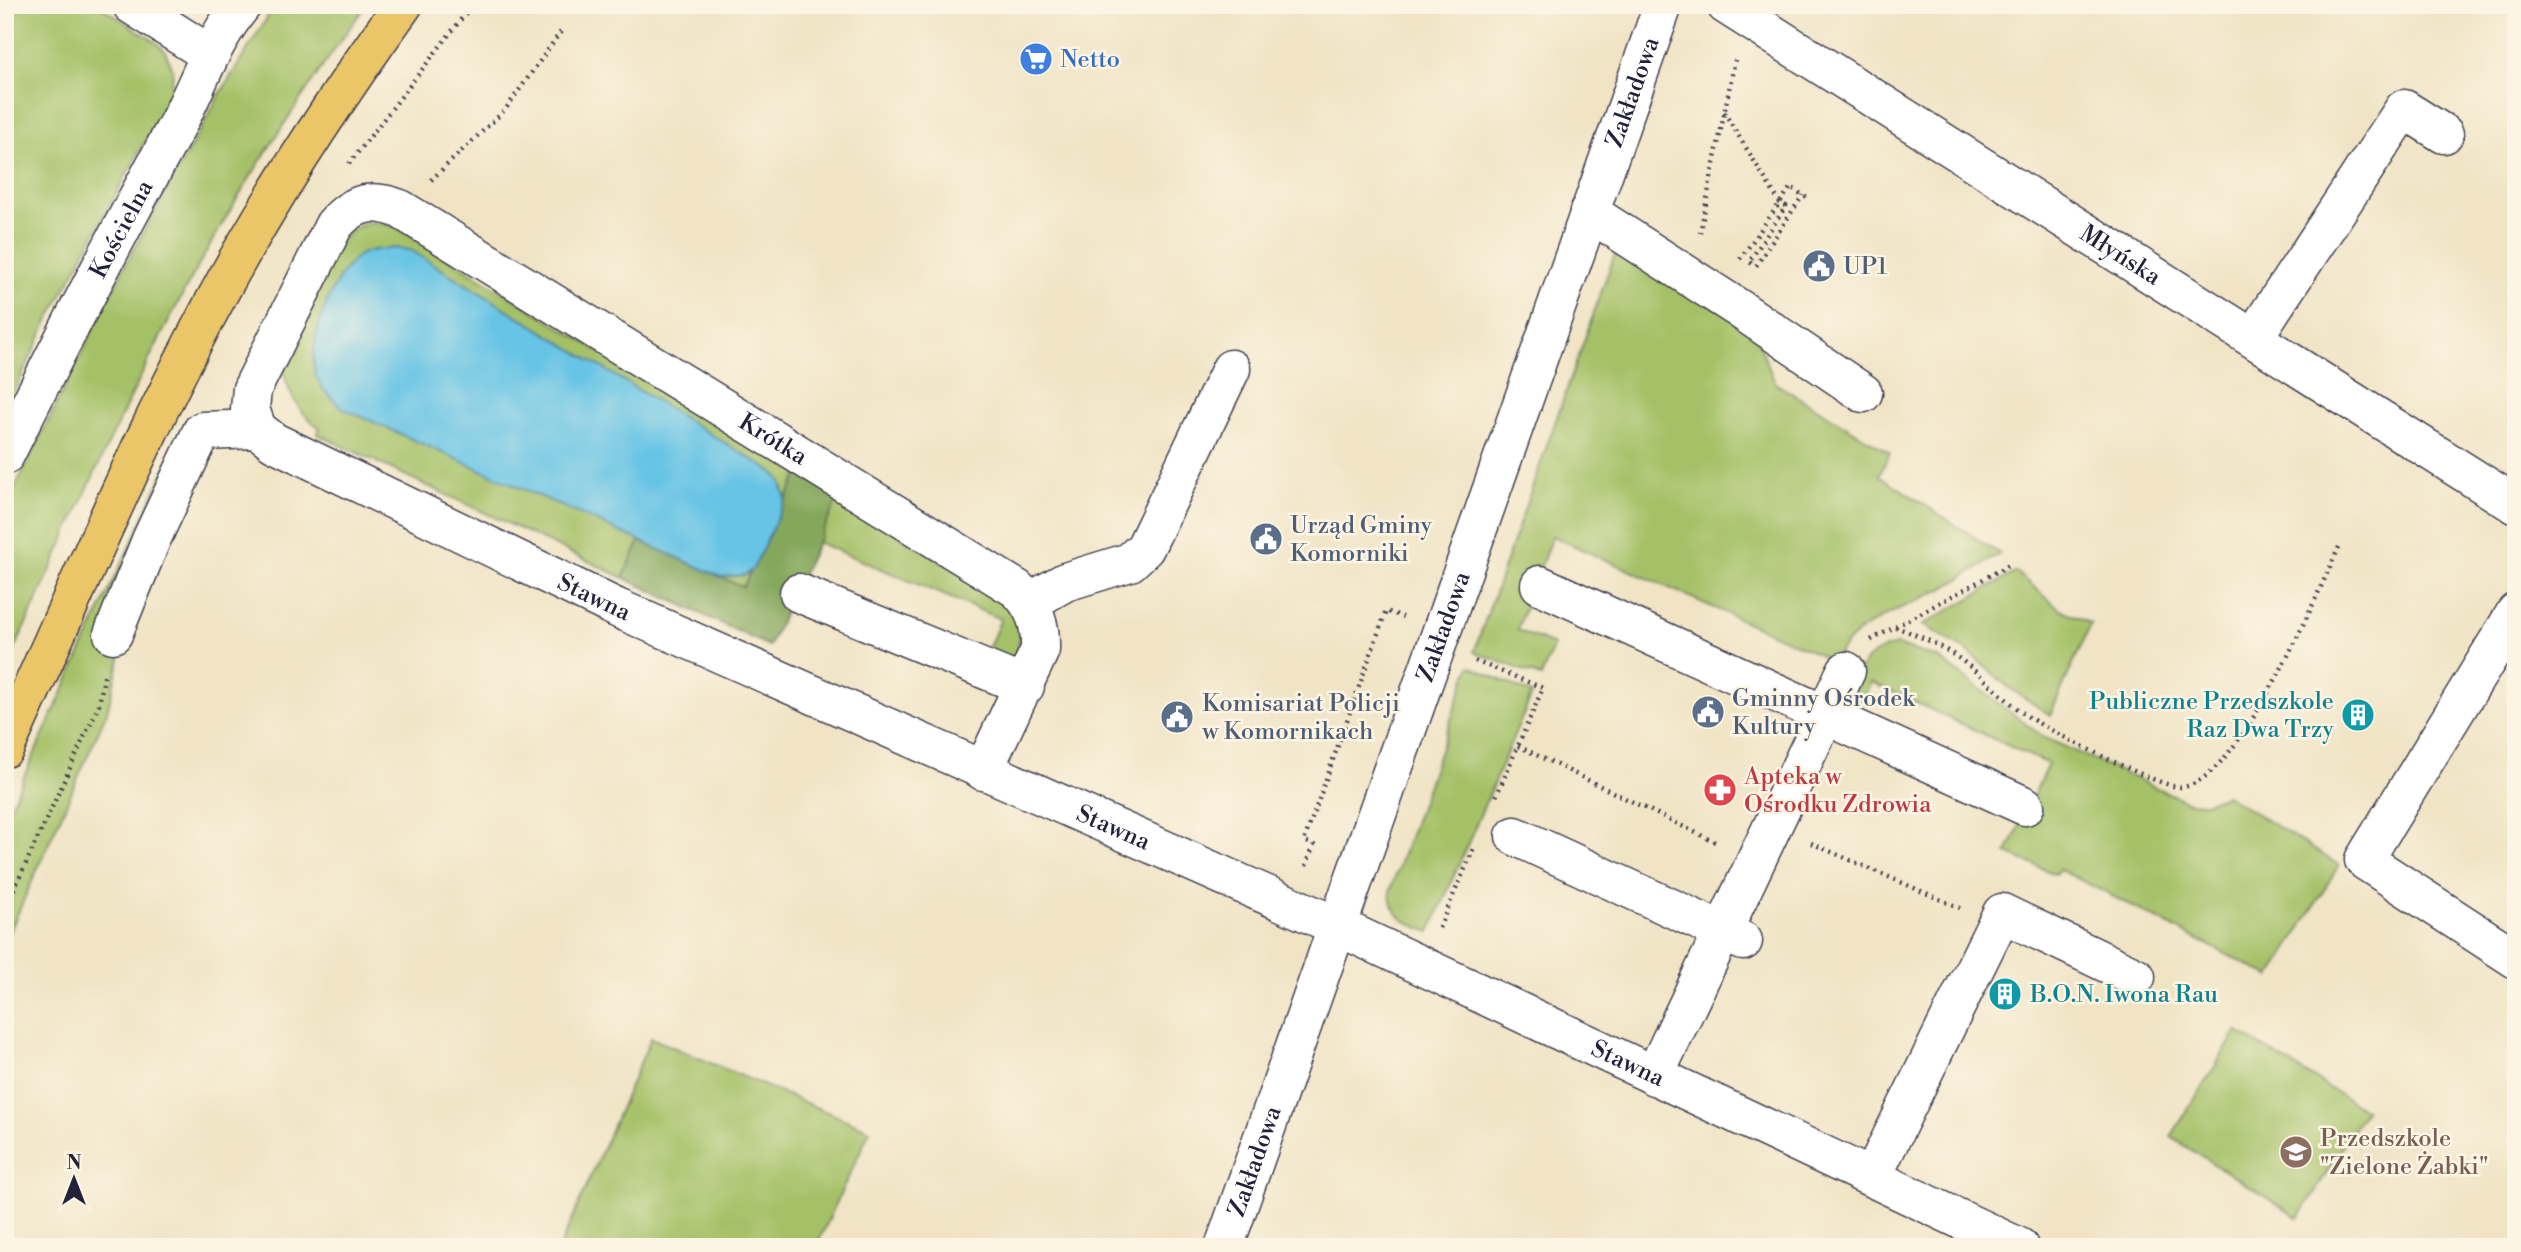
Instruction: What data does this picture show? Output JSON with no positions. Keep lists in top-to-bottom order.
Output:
{
  "streets": {
    "street": [
      "Zakładowa",
      "Kościelna",
      "Młyńska",
      "Krótka",
      "Stawna"
    ]
  },
  "crossings": [
    ["Zakładowa", "Stawna"],
    ["Krótka", "Stawna"]
  ],
  "places": {
    "supermarket": ["Netto"],
    "public building": [
      "UP1",
      "Urząd Gminy Komorniki",
      "Gminny Ośrodek Kultury",
      "Komisariat Policji w Komornikach"
    ],
    "building": ["Publiczne Przedszkole Raz Dwa Trzy", "B.O.N. Iwona Rau"],
    "pharmacy": ["Apteka w Ośrodku Zdrowia"],
    "school or university": ["Przedszkole \"Zielone Żabki\""]
  },
  "north": "top"
}
